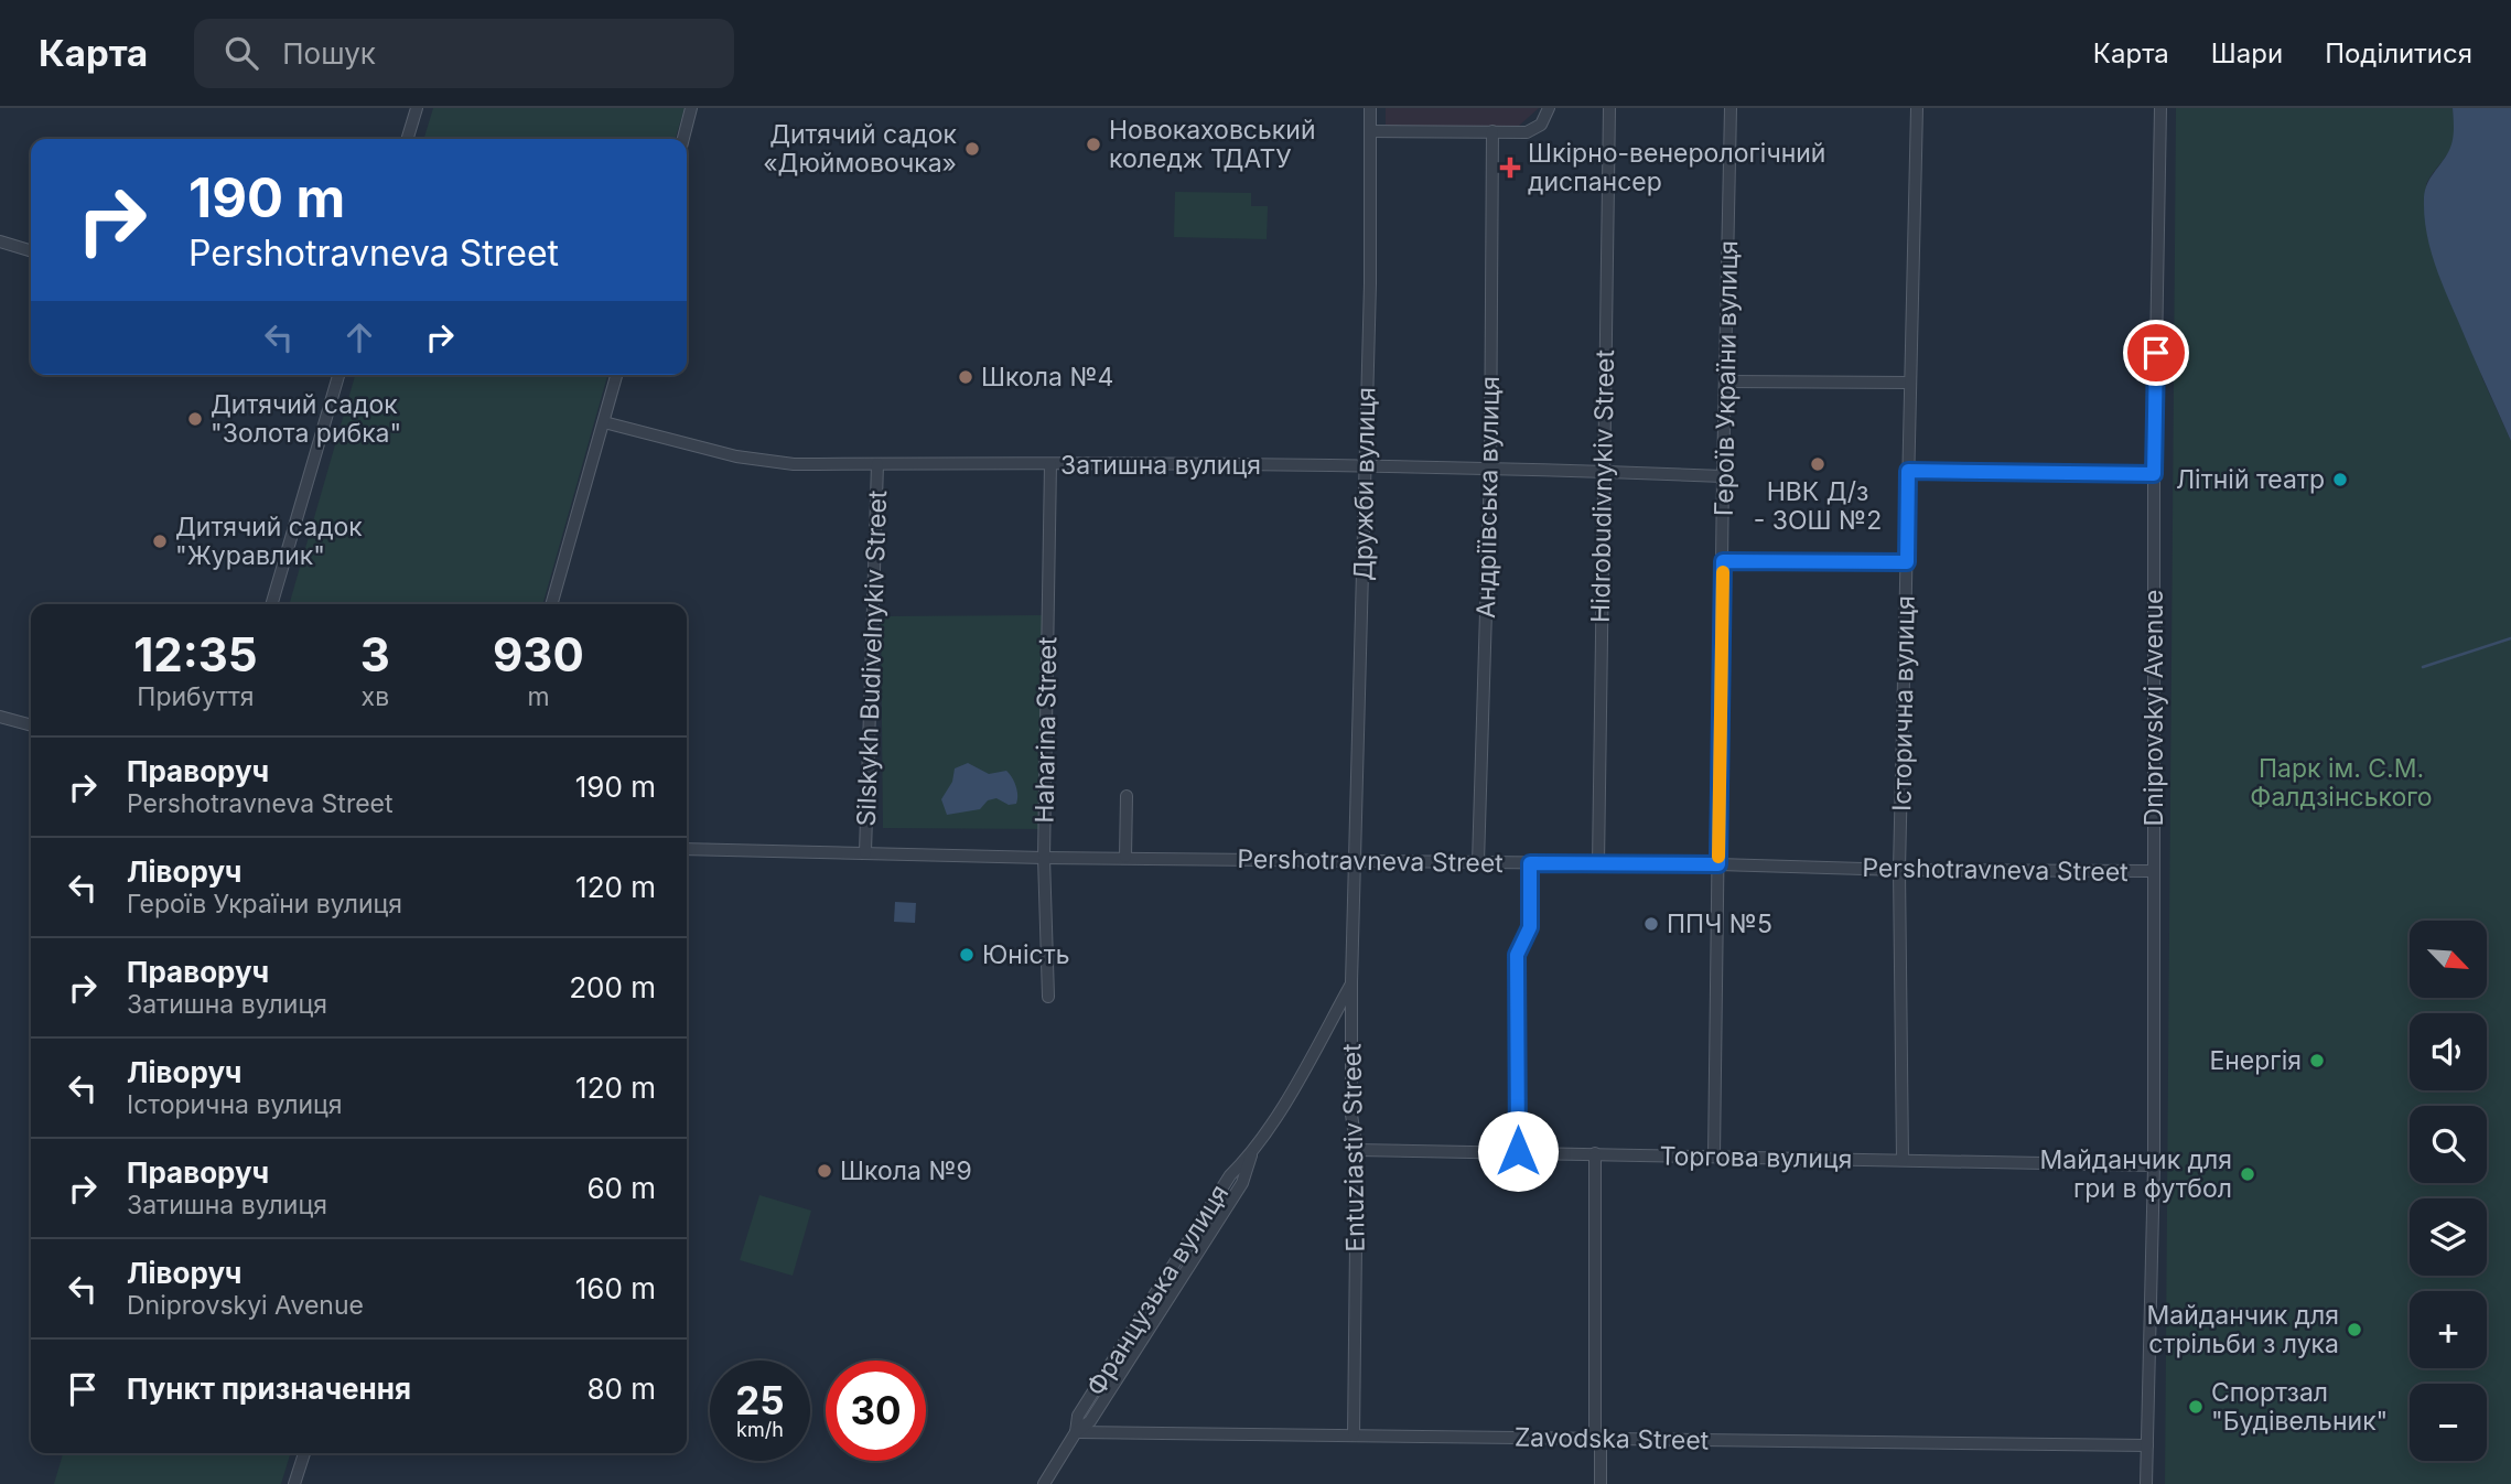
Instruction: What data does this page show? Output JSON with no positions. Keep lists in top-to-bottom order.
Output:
{
  "streets": {
    "street": [
      "Героїв України вулиця",
      "Затишна вулиця",
      "Дружби вулиця",
      "Hidrobudivnykiv Street",
      "Андріївська вулиця",
      "Silskykh Budivelnykiv Street",
      "Історична вулиця",
      "Dniprovskyi Avenue",
      "Haharina Street",
      "Pershotravneva Street",
      "Entuziastiv Street",
      "Торгова вулиця",
      "Французька вулиця",
      "Zavodska Street"
    ]
  },
  "crossings": [
    ["Героїв України вулиця", "Затишна вулиця"],
    ["Героїв України вулиця", "Pershotravneva Street"],
    ["Героїв України вулиця", "Торгова вулиця"],
    ["Затишна вулиця", "Дружби вулиця"],
    ["Затишна вулиця", "Hidrobudivnykiv Street"],
    ["Затишна вулиця", "Андріївська вулиця"],
    ["Затишна вулиця", "Silskykh Budivelnykiv Street"],
    ["Затишна вулиця", "Haharina Street"],
    ["Дружби вулиця", "Pershotravneva Street"],
    ["Дружби вулиця", "Entuziastiv Street"],
    ["Hidrobudivnykiv Street", "Pershotravneva Street"],
    ["Андріївська вулиця", "Pershotravneva Street"],
    ["Silskykh Budivelnykiv Street", "Pershotravneva Street"],
    ["Історична вулиця", "Pershotravneva Street"],
    ["Історична вулиця", "Торгова вулиця"],
    ["Dniprovskyi Avenue", "Pershotravneva Street"],
    ["Dniprovskyi Avenue", "Торгова вулиця"],
    ["Dniprovskyi Avenue", "Zavodska Street"],
    ["Haharina Street", "Pershotravneva Street"],
    ["Pershotravneva Street", "Entuziastiv Street"],
    ["Entuziastiv Street", "Торгова вулиця"],
    ["Entuziastiv Street", "Французька вулиця"],
    ["Entuziastiv Street", "Zavodska Street"],
    ["Французька вулиця", "Zavodska Street"]
  ],
  "parks": ["Парк ім. С.М. Фалдзінського"],
  "places": {
    "other": [
      "Новокаховський коледж ТДАТУ",
      "Дитячий садок «Дюймовочка»",
      "Школа №4",
      "Дитячий садок \"Золота рибка\"",
      "НВК Д/з - ЗОШ №2",
      "Літній театр",
      "Дитячий садок \"Журавлик\"",
      "ППЧ №5",
      "Юність",
      "Енергія",
      "Школа №9",
      "Майданчик для гри в футбол",
      "Майданчик для стрільби з лука",
      "Спортзал \"Будівельник\""
    ],
    "health": ["Шкірно-венерологічний диспансер"]
  },
  "north": "bottom right",
  "page": {
    "header": "Карта",
    "search": "Пошук",
    "nav": ["Карта", "Шари", "Поділитися"],
    "turn": ["190 m", "Pershotravneva Street"],
    "eta": [
      "12:35",
      "Прибуття",
      "3",
      "хв",
      "930",
      "m"
    ],
    "list": [
      {
        "name": "Праворуч",
        "note": "Pershotravneva Street",
        "value": "190 m"
      },
      {
        "name": "Ліворуч",
        "note": "Героїв України вулиця",
        "value": "120 m"
      },
      {
        "name": "Праворуч",
        "note": "Затишна вулиця",
        "value": "200 m"
      },
      {
        "name": "Ліворуч",
        "note": "Історична вулиця",
        "value": "120 m"
      },
      {
        "name": "Праворуч",
        "note": "Затишна вулиця",
        "value": "60 m"
      },
      {
        "name": "Ліворуч",
        "note": "Dniprovskyi Avenue",
        "value": "160 m"
      },
      {
        "name": "Пункт призначення",
        "value": "80 m"
      }
    ],
    "map_buttons": ["+", "−"],
    "speed": "25 km/h",
    "limit": "30"
  }
}
